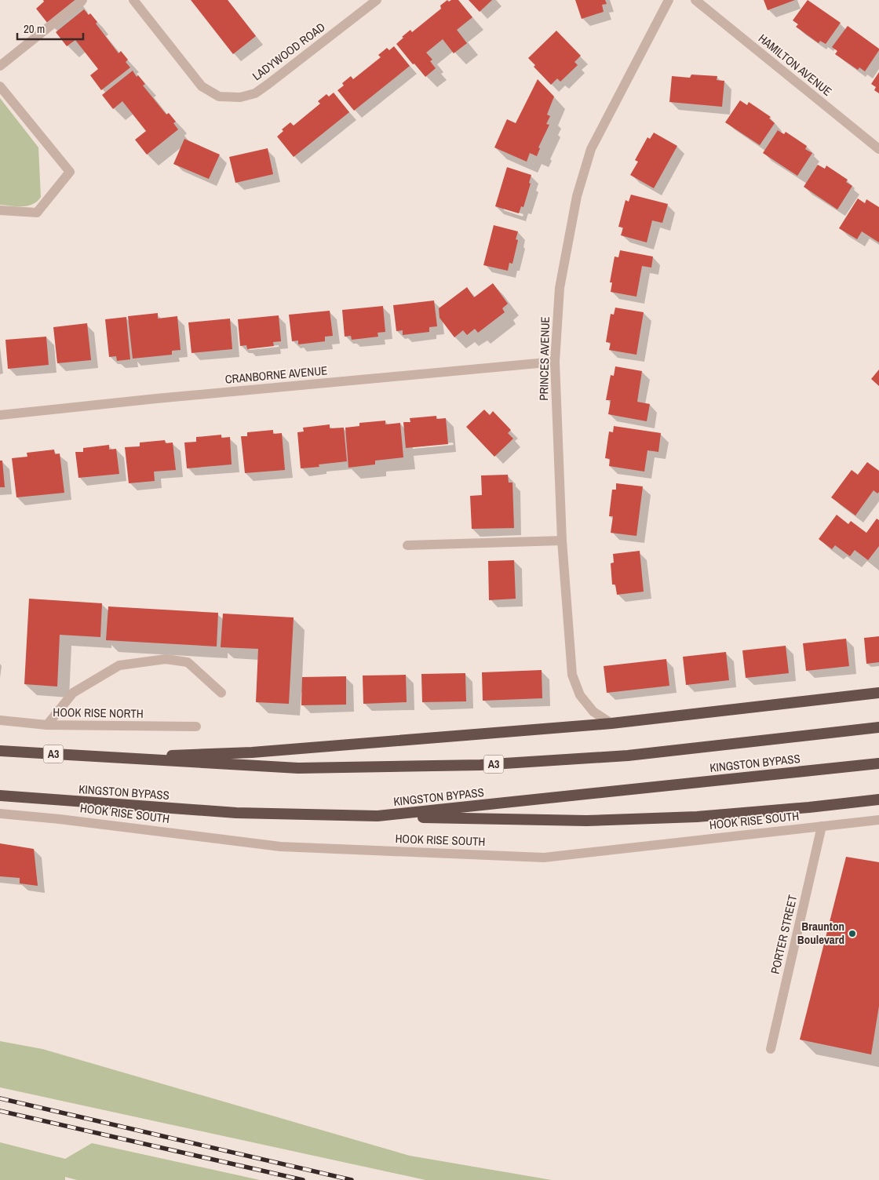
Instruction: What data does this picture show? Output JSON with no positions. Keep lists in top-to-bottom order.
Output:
{
  "streets": {
    "highway": ["A3", "KINGSTON BYPASS"],
    "street": [
      "LADYWOOD ROAD",
      "HAMILTON AVENUE",
      "PRINCES AVENUE",
      "CRANBORNE AVENUE",
      "HOOK RISE NORTH",
      "HOOK RISE SOUTH",
      "PORTER STREET"
    ]
  },
  "crossings": [
    ["PRINCES AVENUE", "CRANBORNE AVENUE"],
    ["HOOK RISE SOUTH", "PORTER STREET"]
  ],
  "places": ["Braunton Boulevard"],
  "scale_bar": "20 m"
}
